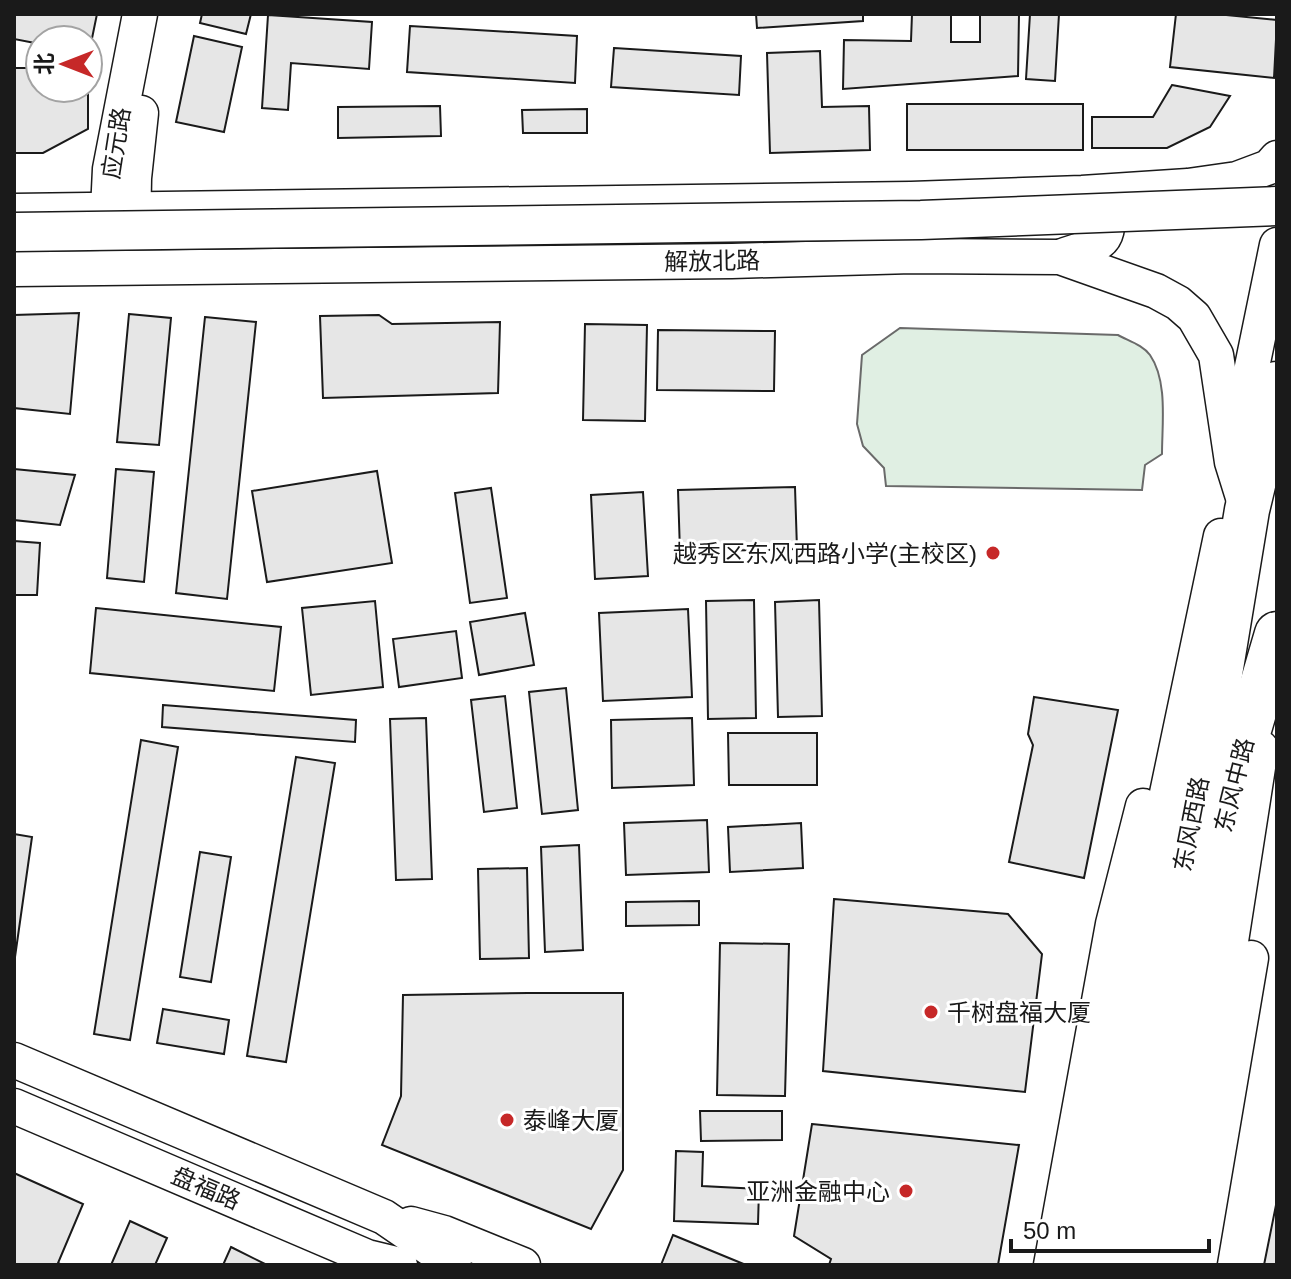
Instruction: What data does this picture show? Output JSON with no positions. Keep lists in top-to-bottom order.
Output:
{
  "streets": {
    "highway": ["东风中路", "东风西路"],
    "main road": ["应元路", "解放北路", "盘福路"]
  },
  "crossings": [
    ["应元路", "解放北路"],
    ["解放北路", "东风西路"]
  ],
  "places": [
    "越秀区东风西路小学(主校区)",
    "千树盘福大厦",
    "泰峰大厦",
    "亚洲金融中心"
  ],
  "scale_bar": "50 m",
  "north": "left"
}
